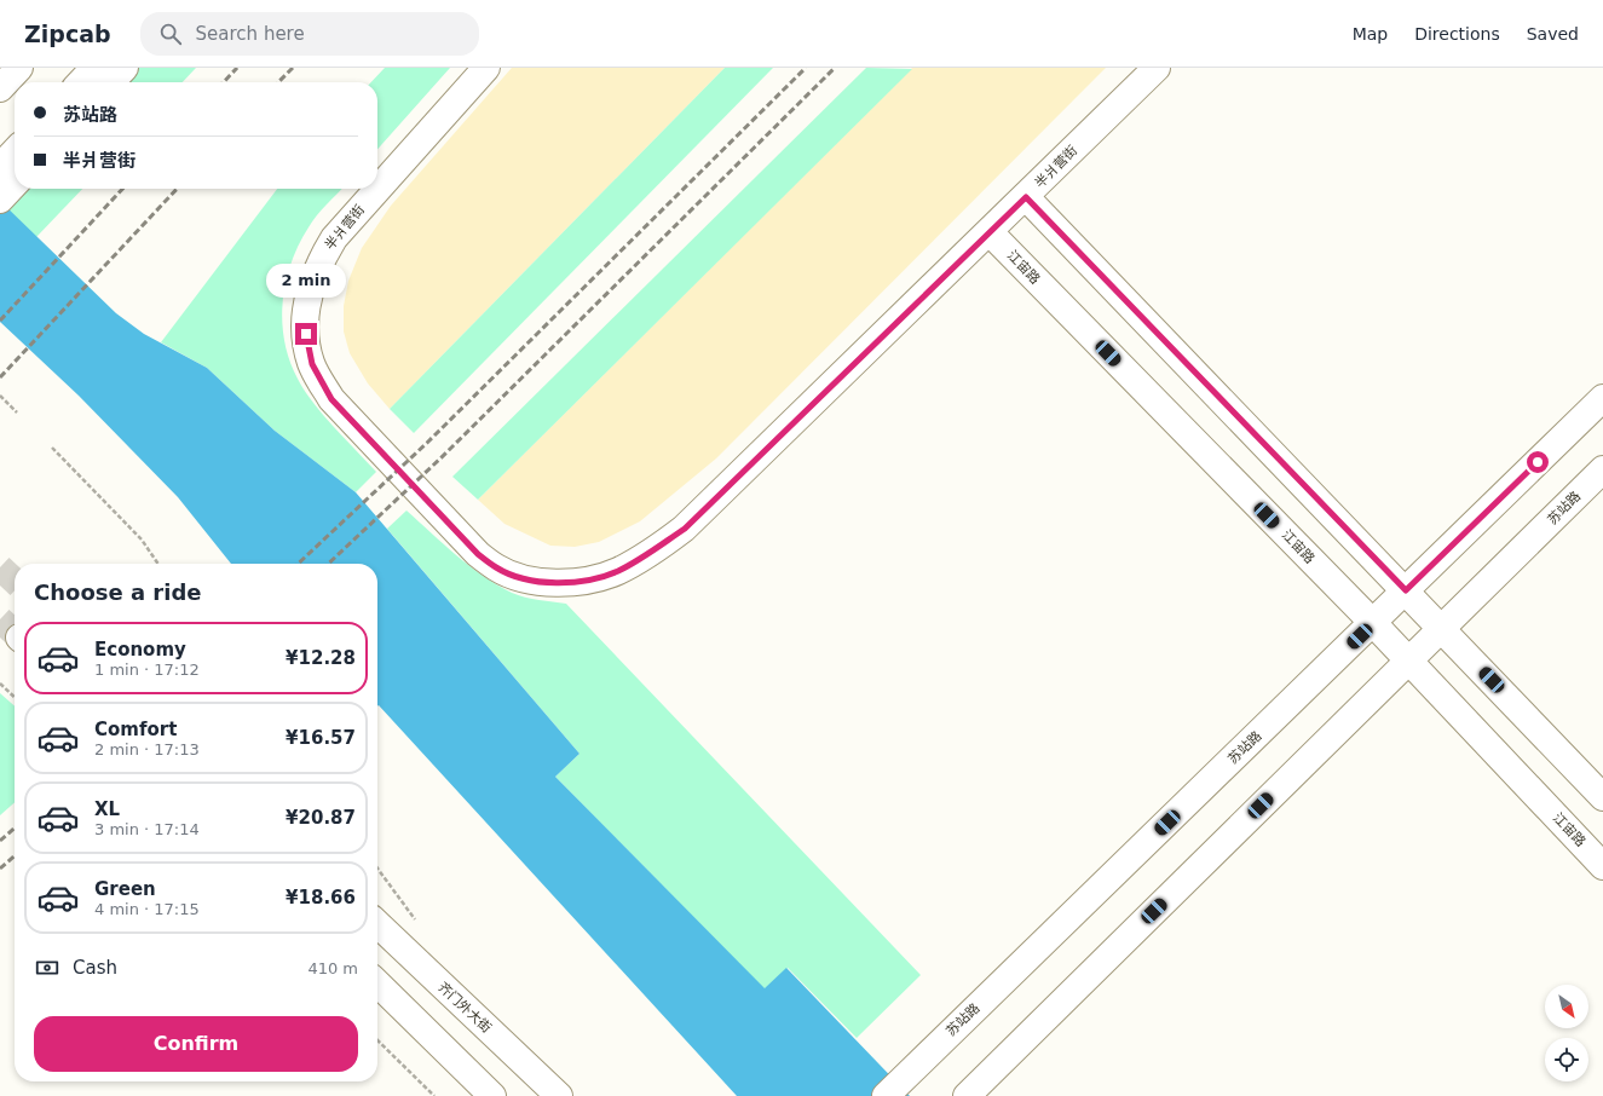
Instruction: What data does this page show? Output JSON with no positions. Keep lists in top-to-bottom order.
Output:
{
  "streets": {
    "main road": [
      "半爿营街",
      "江宙路",
      "苏站路",
      "齐门外大街"
    ]
  },
  "crossings": [
    ["半爿营街", "江宙路"],
    ["江宙路", "苏站路"]
  ],
  "north": "bottom right",
  "page": {
    "header": "Zipcab",
    "search": "Search here",
    "nav": ["Map", "Directions", "Saved"],
    "banner": ["苏站路", "半爿营街"],
    "bubble": "2 min",
    "heading": "Choose a ride",
    "list": [
      {
        "name": "Economy",
        "note": "1 min · 17:12",
        "value": "¥12.28"
      },
      {
        "name": "Comfort",
        "note": "2 min · 17:13",
        "value": "¥16.57"
      },
      {
        "name": "XL",
        "note": "3 min · 17:14",
        "value": "¥20.87"
      },
      {
        "name": "Green",
        "note": "4 min · 17:15",
        "value": "¥18.66"
      }
    ],
    "pay": ["Cash", "410 m"],
    "buttons": "Confirm"
  }
}
